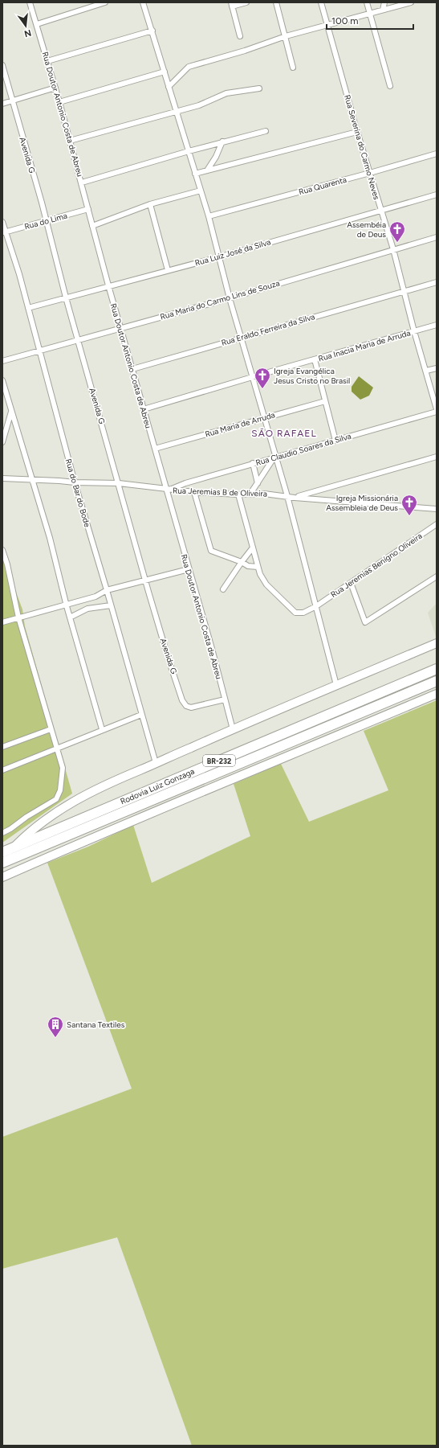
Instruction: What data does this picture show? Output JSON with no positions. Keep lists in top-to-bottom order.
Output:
{
  "streets": {
    "highway": ["BR-232", "Rodovia Luiz Gonzaga"],
    "street": [
      "Rua Doutor Antonio Costa de Abreu",
      "Rua Severina do Carmo Neves",
      "Avenida G",
      "Rua Quarenta",
      "Rua do Lima",
      "Rua Luiz José da Silva",
      "Rua Maria do Carmo Lins de Souza",
      "Rua Eraldo Ferreira da Silva",
      "Rua Inacia Maria de Arruda",
      "Rua Maria de Arruda",
      "Rua Claudio Soares da Silva",
      "Rua Jeremias B de Oliveira",
      "Rua do Bar do Bode",
      "Rua Jeremias Benígno Oliveira"
    ]
  },
  "crossings": [
    ["Rua Doutor Antonio Costa de Abreu", "Avenida G"],
    ["Rua Doutor Antonio Costa de Abreu", "Rua do Lima"],
    ["Rua Doutor Antonio Costa de Abreu", "Rua Luiz José da Silva"],
    ["Rua Doutor Antonio Costa de Abreu", "Rua Maria do Carmo Lins de Souza"],
    ["Rua Doutor Antonio Costa de Abreu", "Rua Eraldo Ferreira da Silva"],
    ["Rua Doutor Antonio Costa de Abreu", "Rua Inacia Maria de Arruda"],
    ["Rua Doutor Antonio Costa de Abreu", "Rua Maria de Arruda"],
    ["Rua Doutor Antonio Costa de Abreu", "Rua Claudio Soares da Silva"],
    ["Rua Doutor Antonio Costa de Abreu", "Rua Jeremias B de Oliveira"],
    ["Rua Doutor Antonio Costa de Abreu", "BR-232"],
    ["Rua Severina do Carmo Neves", "Rua Quarenta"],
    ["Rua Severina do Carmo Neves", "Rua Luiz José da Silva"],
    ["Rua Severina do Carmo Neves", "Rua Maria do Carmo Lins de Souza"],
    ["Rua Severina do Carmo Neves", "Rua Eraldo Ferreira da Silva"],
    ["Rua Severina do Carmo Neves", "Rua Inacia Maria de Arruda"],
    ["Rua Severina do Carmo Neves", "Rua Claudio Soares da Silva"],
    ["Avenida G", "Rua do Lima"],
    ["Avenida G", "Rua Luiz José da Silva"],
    ["Avenida G", "Rua Maria do Carmo Lins de Souza"],
    ["Avenida G", "Rua Jeremias B de Oliveira"],
    ["Rua do Lima", "Rua do Bar do Bode"],
    ["Rua Luiz José da Silva", "Rua do Bar do Bode"],
    ["Rua Maria do Carmo Lins de Souza", "Rua do Bar do Bode"],
    ["Rua Claudio Soares da Silva", "Rua Jeremias B de Oliveira"],
    ["Rua Jeremias B de Oliveira", "Rua do Bar do Bode"],
    ["Rua do Bar do Bode", "BR-232"]
  ],
  "districts": ["SÃO RAFAEL"],
  "places": {
    "church": ["Assembéia de Deus", "Igreja Evangélica Jesus Cristo no Brasil", "Igreja Missionária Assembleia de Deus"],
    "building": ["Santana Textiles"]
  },
  "scale_bar": "100 m",
  "north": "bottom"
}
